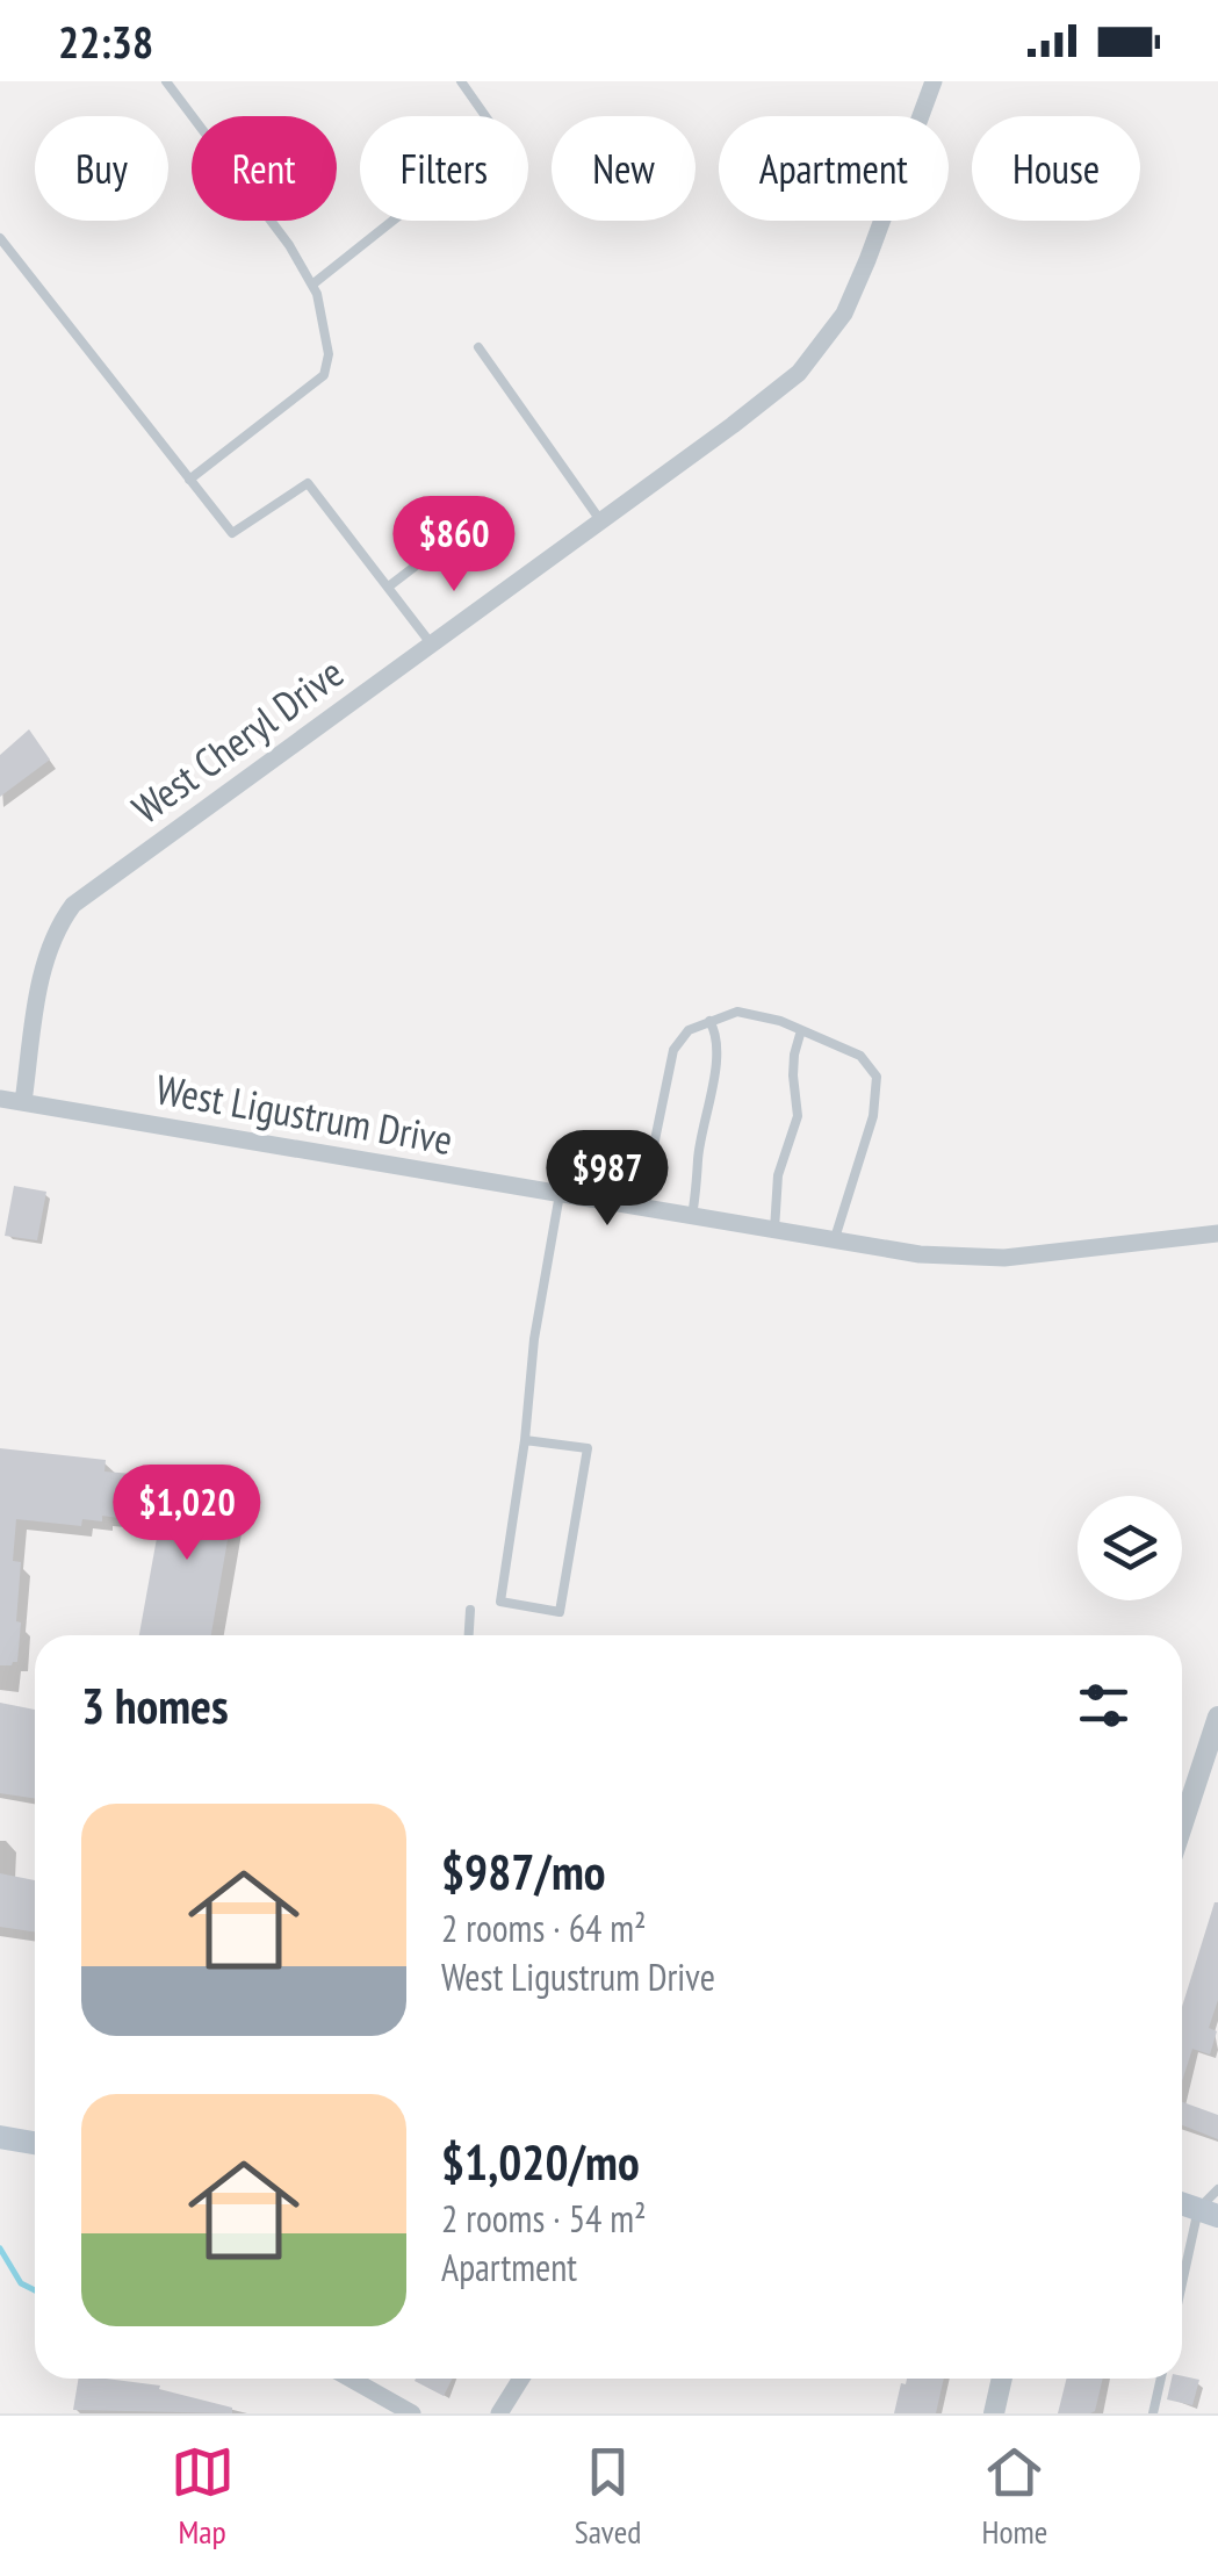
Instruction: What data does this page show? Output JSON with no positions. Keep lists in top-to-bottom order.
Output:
{
  "streets": {
    "street": ["West Cheryl Drive", "West Ligustrum Drive"]
  },
  "crossings": [
    ["West Cheryl Drive", "West Ligustrum Drive"]
  ],
  "page": {
    "status": "22:38",
    "chip": [
      "Buy",
      "Rent",
      "Filters",
      "New",
      "Apartment",
      "House"
    ],
    "price": ["$860", "$987", "$1,020"],
    "heading": "3 homes",
    "list": [
      {
        "name": "$987/mo",
        "note": "2 rooms · 64 m² · West Ligustrum Drive"
      },
      {
        "name": "$1,020/mo",
        "note": "2 rooms · 54 m² · Apartment"
      }
    ],
    "tabs": ["Map", "Saved", "Home"]
  }
}
